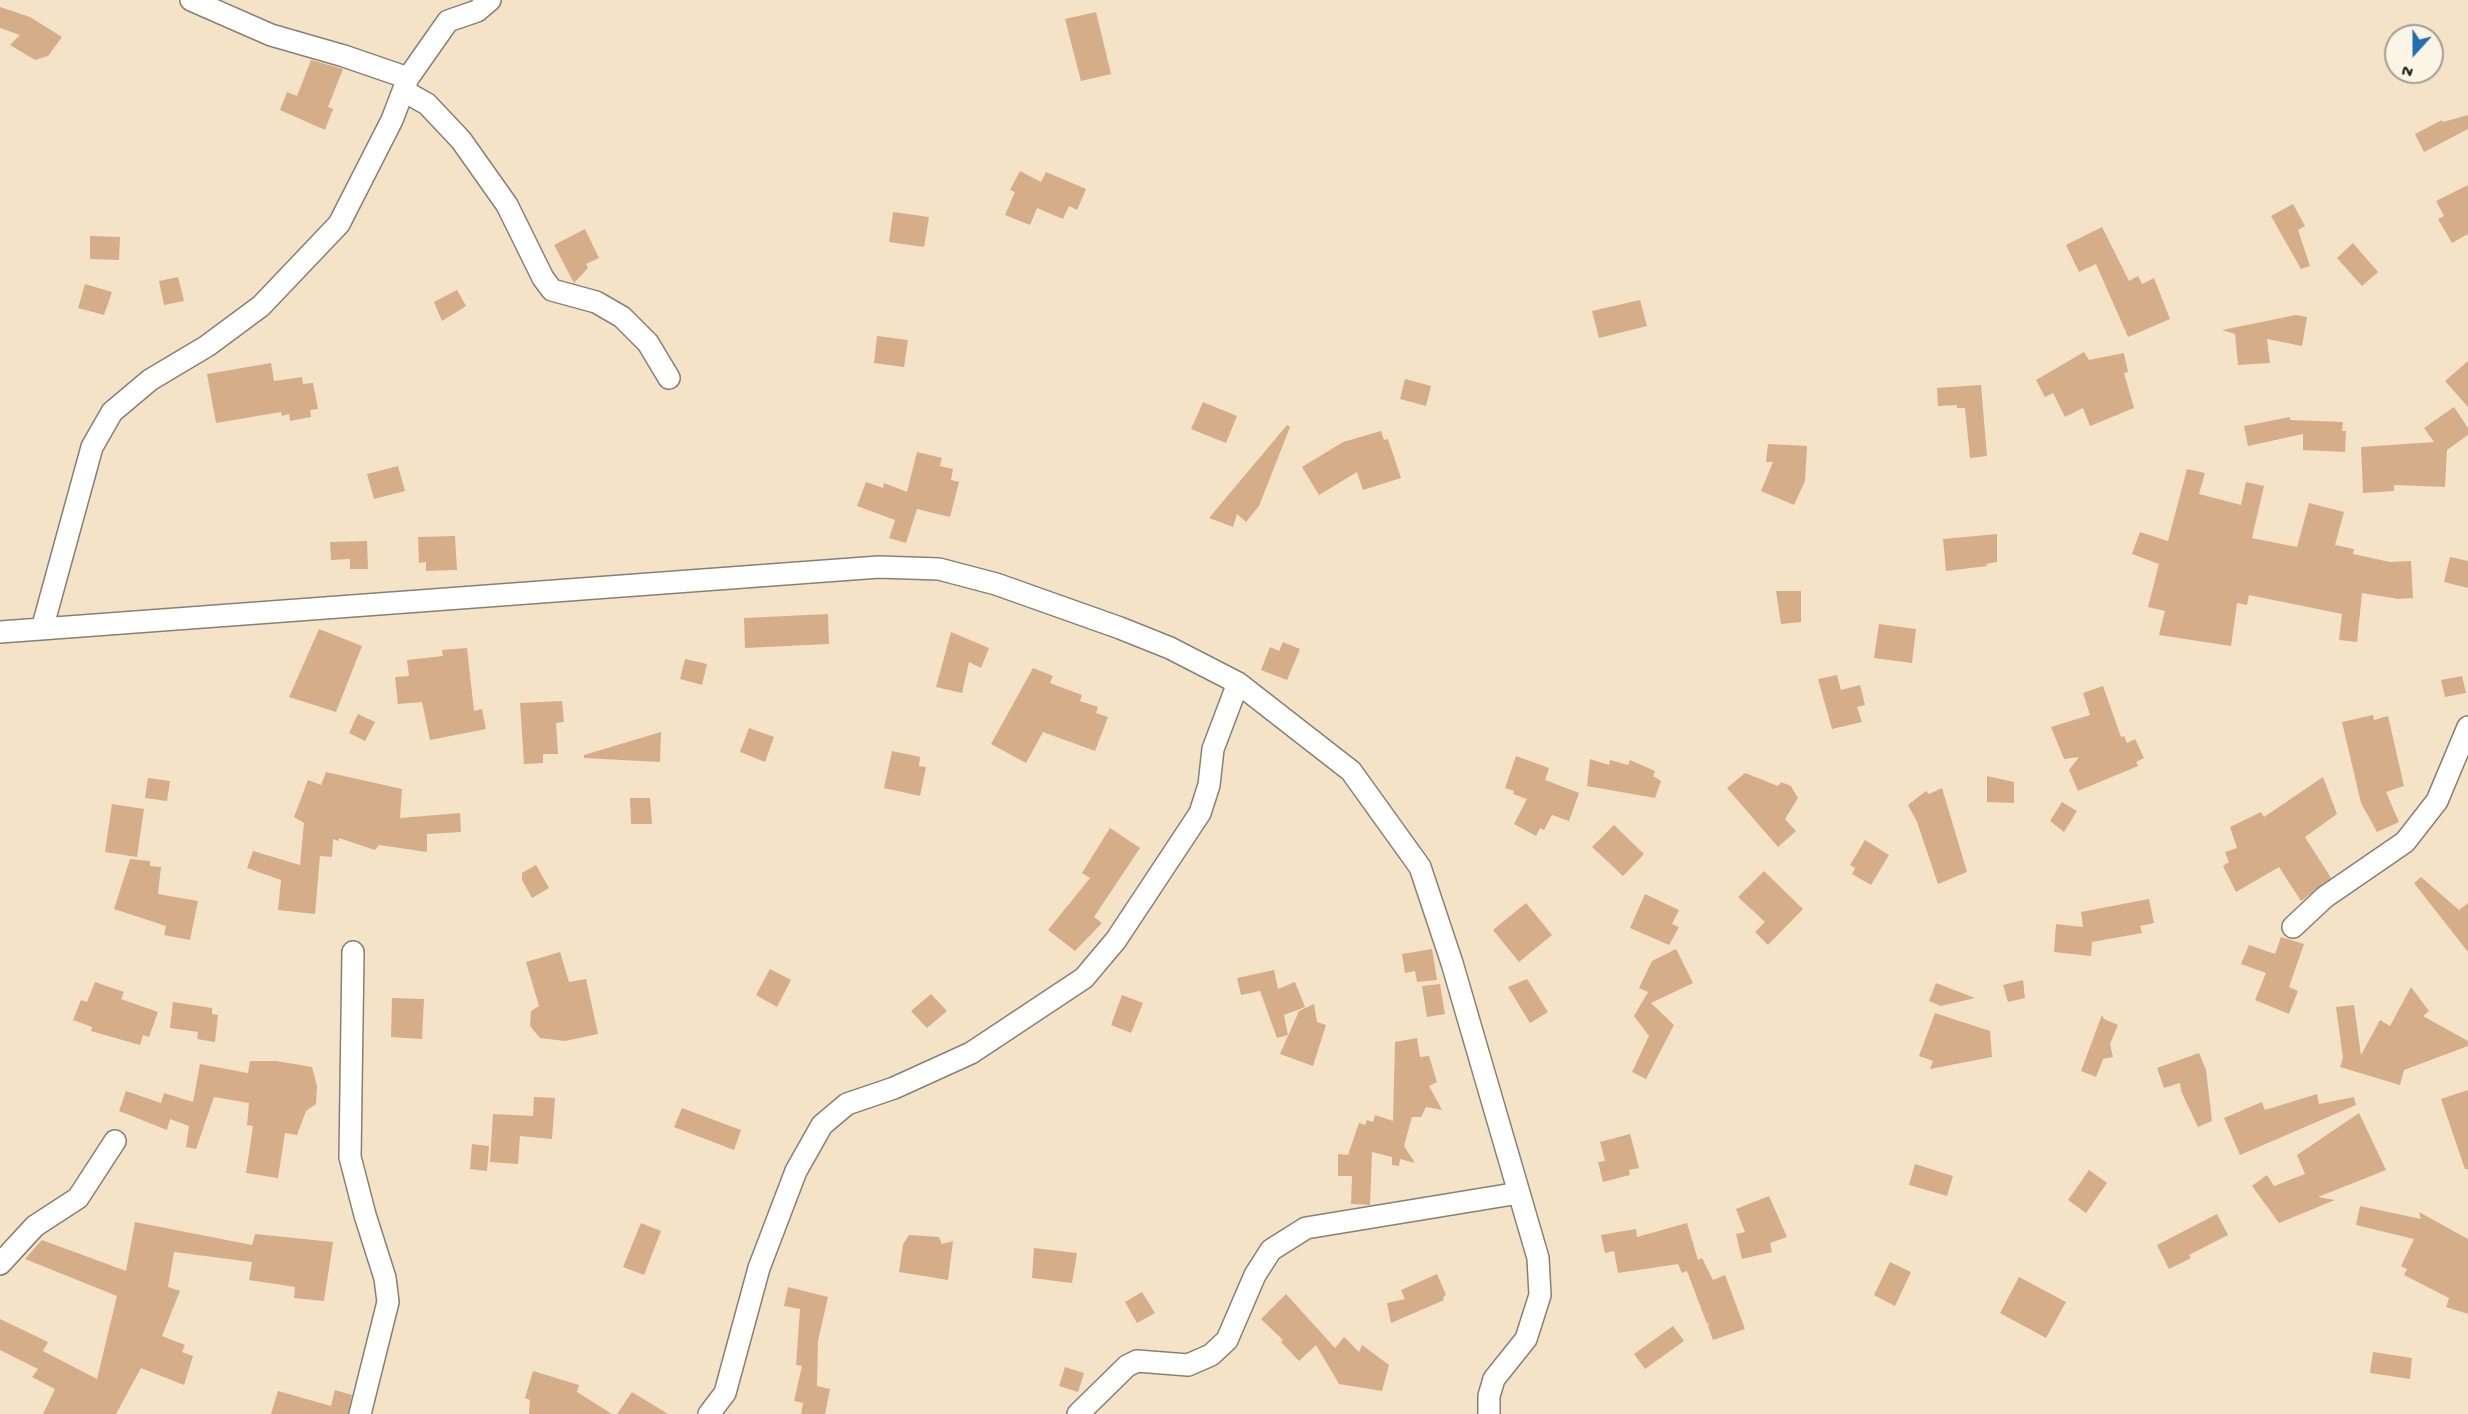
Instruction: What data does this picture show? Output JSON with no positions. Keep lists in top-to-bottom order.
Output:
{
  "north": "bottom"
}
